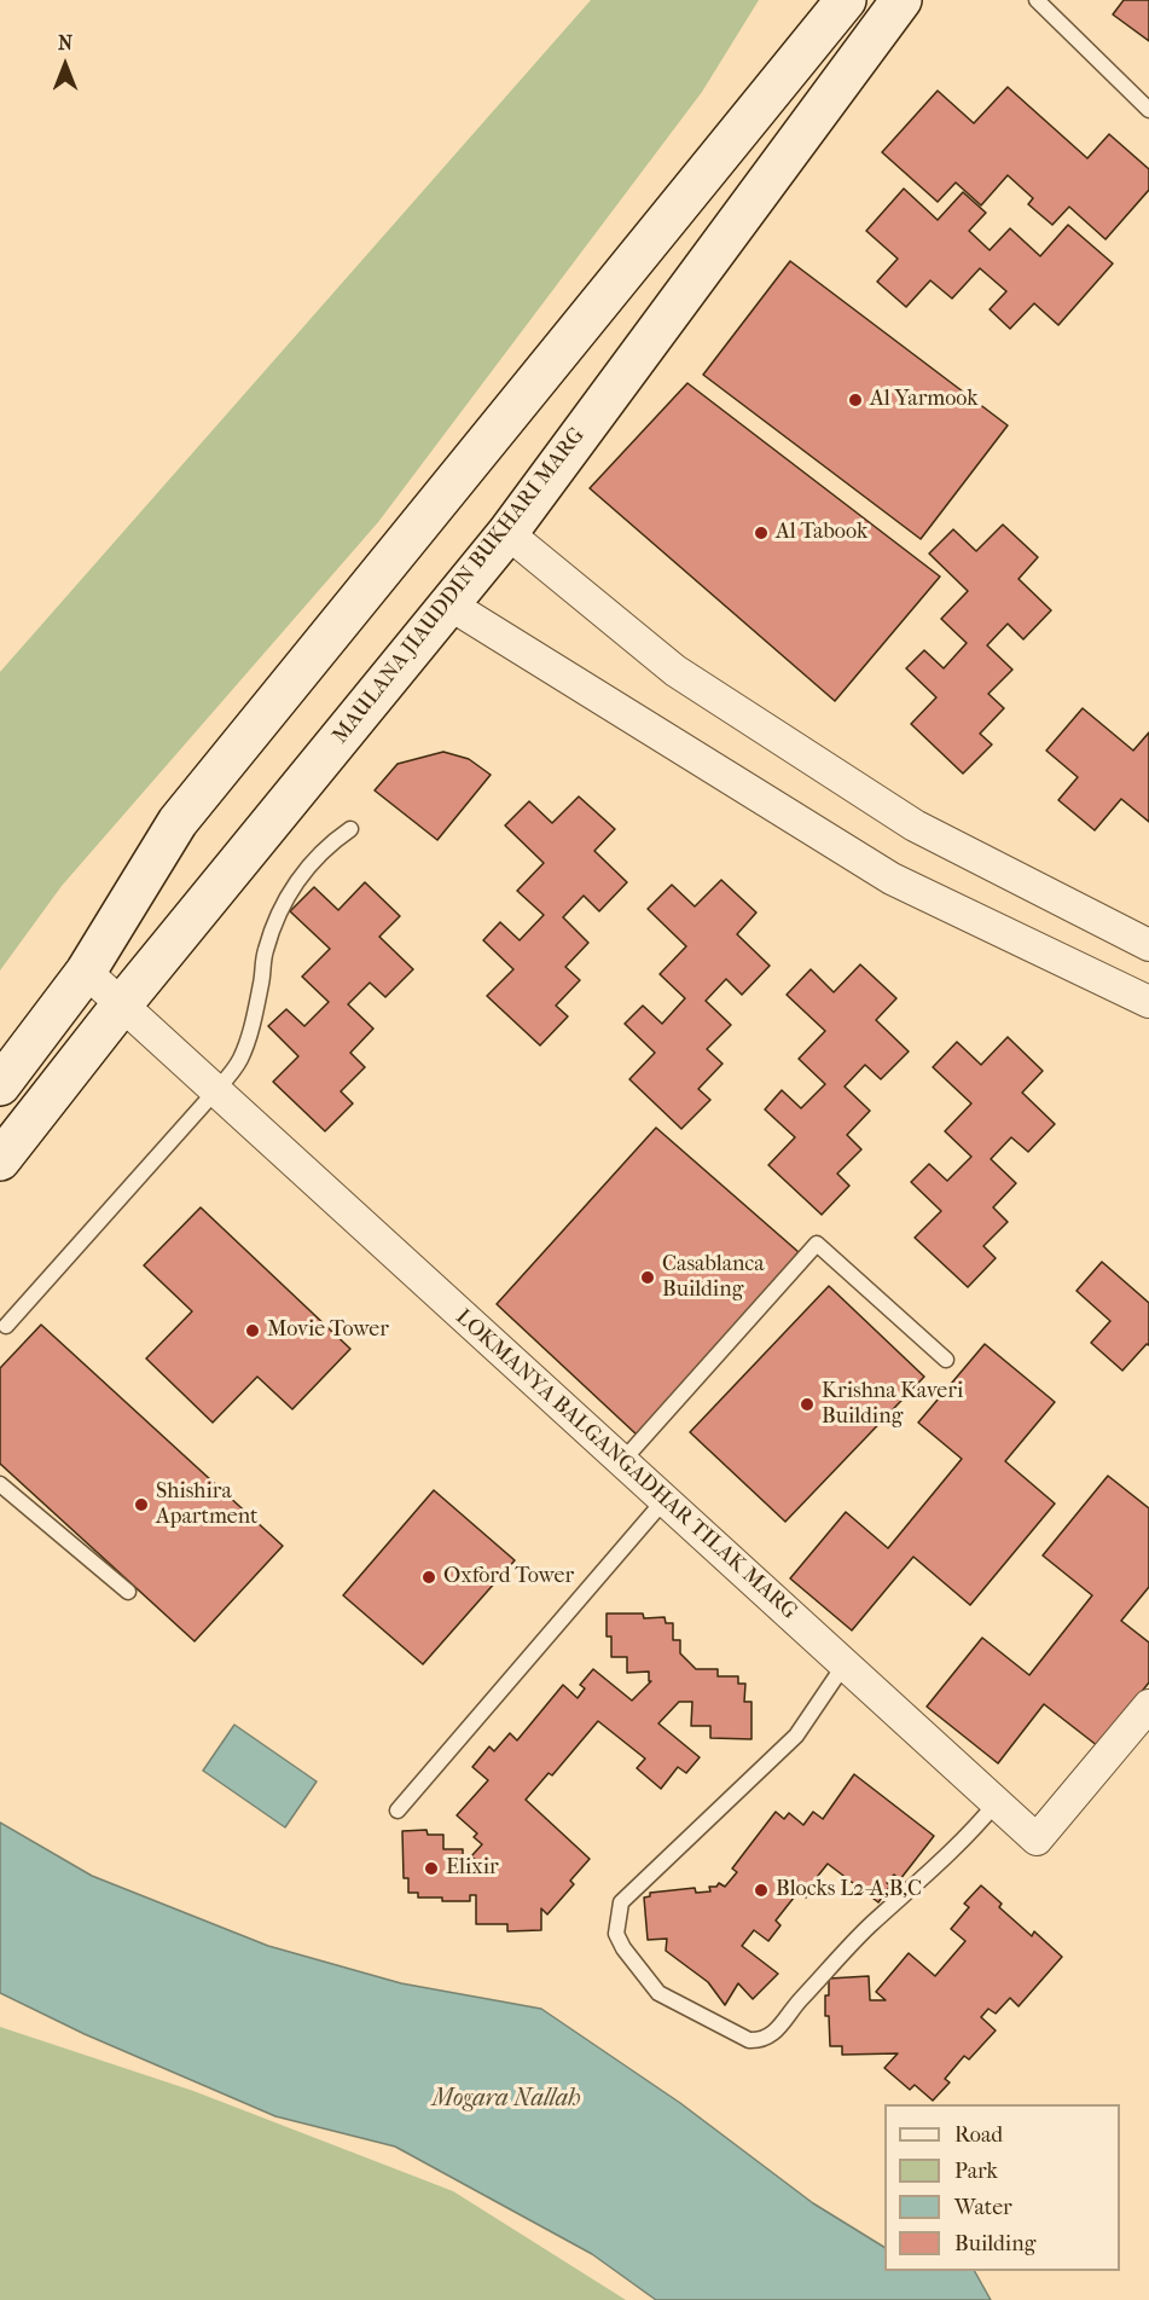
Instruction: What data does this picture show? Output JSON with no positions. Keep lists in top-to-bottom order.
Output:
{
  "streets": {
    "street": ["MAULANA JIAUDDIN BUKHARI MARG", "LOKMANYA BALGANGADHAR TILAK MARG"]
  },
  "crossings": [
    ["MAULANA JIAUDDIN BUKHARI MARG", "LOKMANYA BALGANGADHAR TILAK MARG"]
  ],
  "water": ["Mogara Nallah"],
  "places": [
    "Al Yarmook",
    "Al Tabook",
    "Casablanca Building",
    "Movie Tower",
    "Krishna Kaveri Building",
    "Shishira Apartment",
    "Oxford Tower",
    "Elixir",
    "Blocks L2-A,B,C"
  ],
  "legend": [
    "Road",
    "Park",
    "Water",
    "Building"
  ],
  "north": "top"
}
